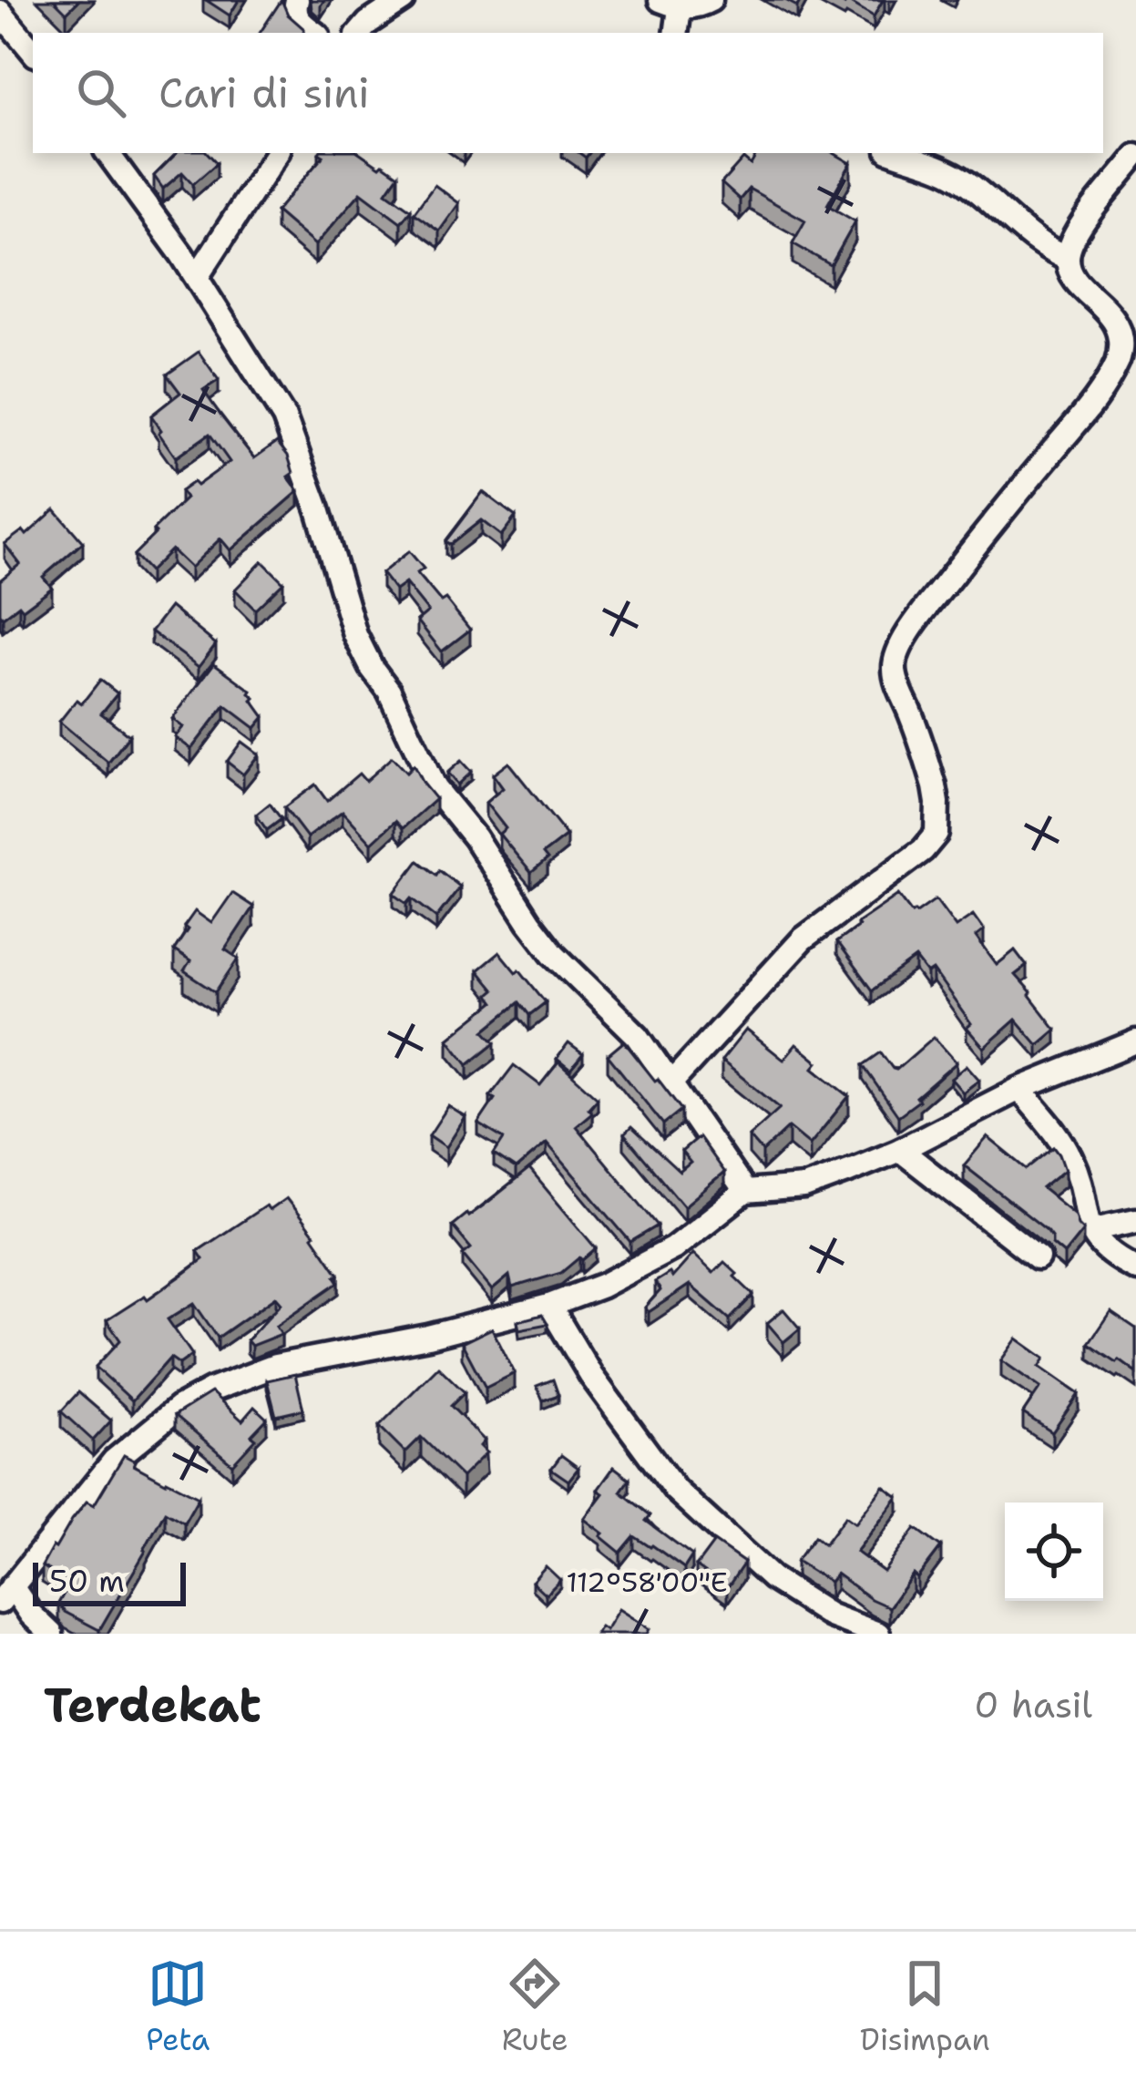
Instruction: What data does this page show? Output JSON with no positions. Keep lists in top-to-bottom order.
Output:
{
  "scale_bar": "50 m",
  "page": {
    "search": "Cari di sini",
    "scale": "50 m",
    "heading": ["Terdekat", "0 hasil"],
    "nav": ["Peta", "Rute", "Disimpan"]
  },
  "coordinates": ["112°58'00\"E"]
}
